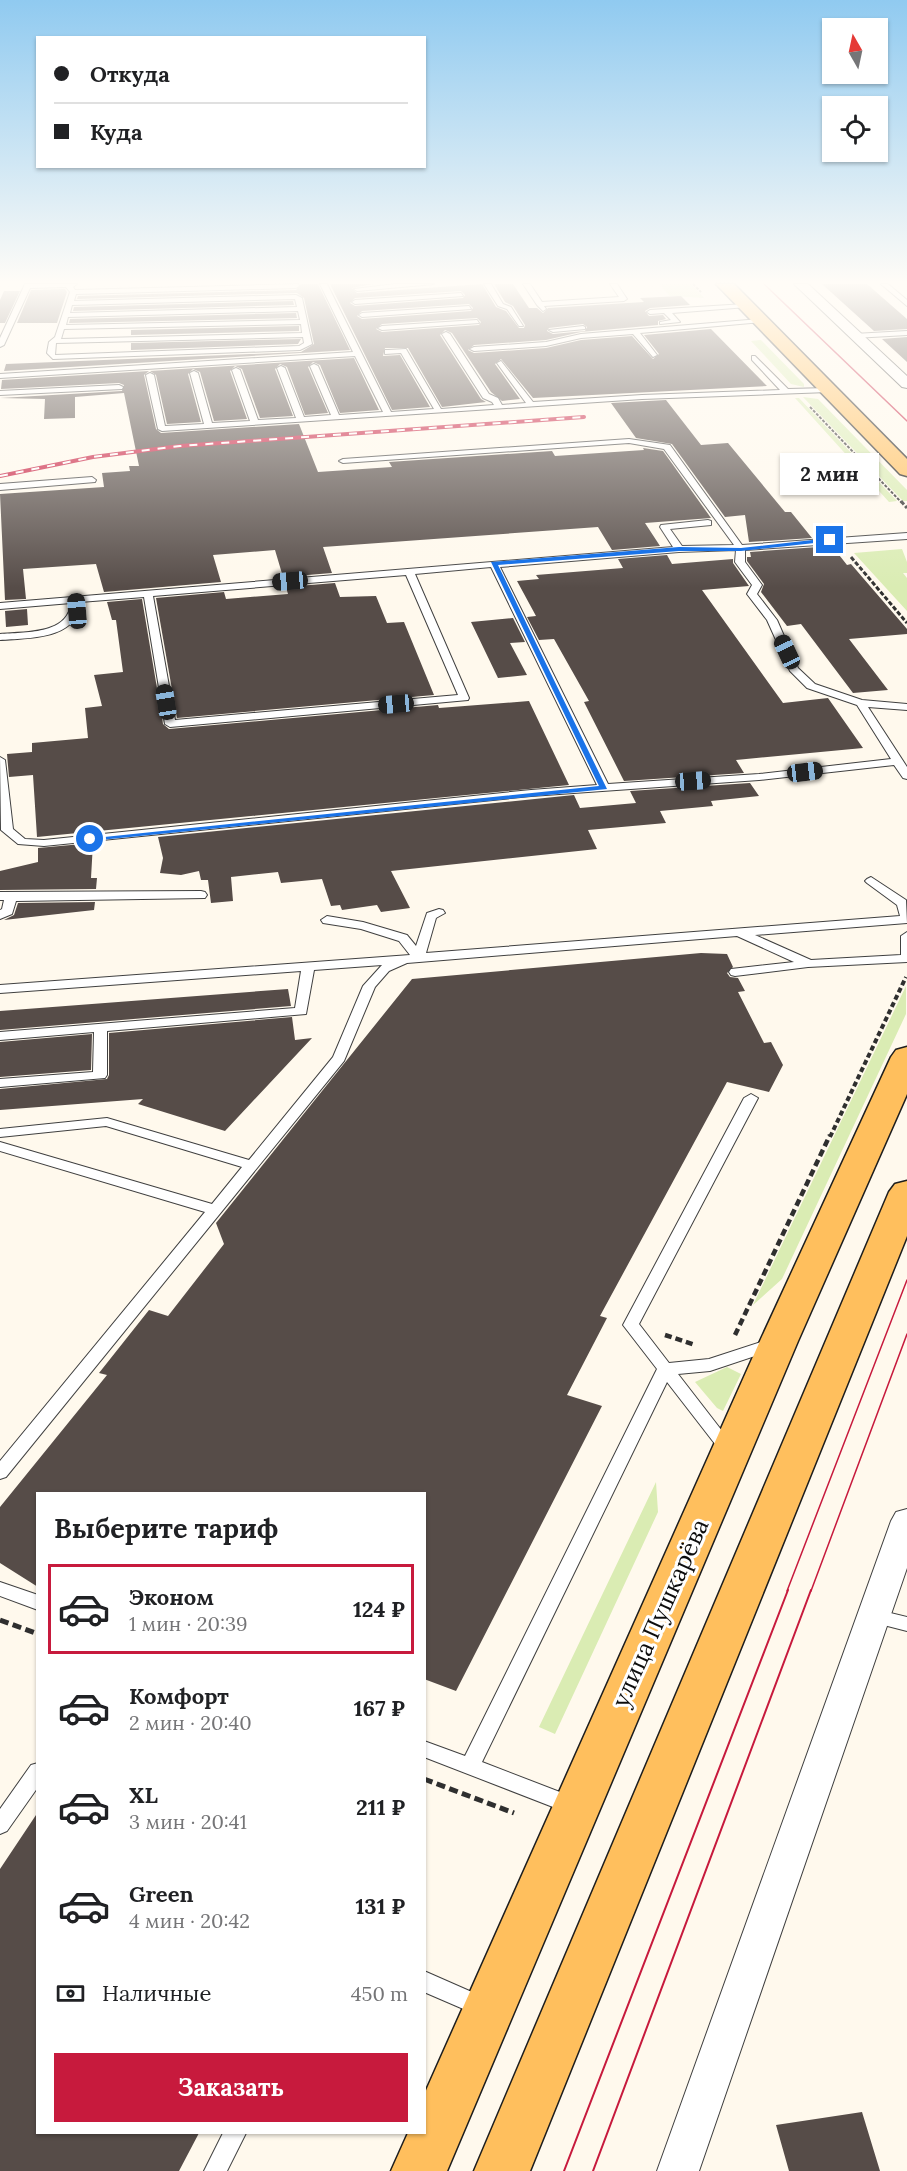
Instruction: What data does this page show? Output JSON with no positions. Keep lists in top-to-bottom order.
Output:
{
  "streets": {
    "main road": ["улица Пушкарёва"]
  },
  "north": "top",
  "page": {
    "banner": ["Откуда", "Куда"],
    "bubble": "2 мин",
    "heading": "Выберите тариф",
    "list": [
      {
        "name": "Эконом",
        "note": "1 мин · 20:39",
        "value": "124 ₽"
      },
      {
        "name": "Комфорт",
        "note": "2 мин · 20:40",
        "value": "167 ₽"
      },
      {
        "name": "XL",
        "note": "3 мин · 20:41",
        "value": "211 ₽"
      },
      {
        "name": "Green",
        "note": "4 мин · 20:42",
        "value": "131 ₽"
      }
    ],
    "pay": ["Наличные", "450 m"],
    "buttons": "Заказать"
  }
}
